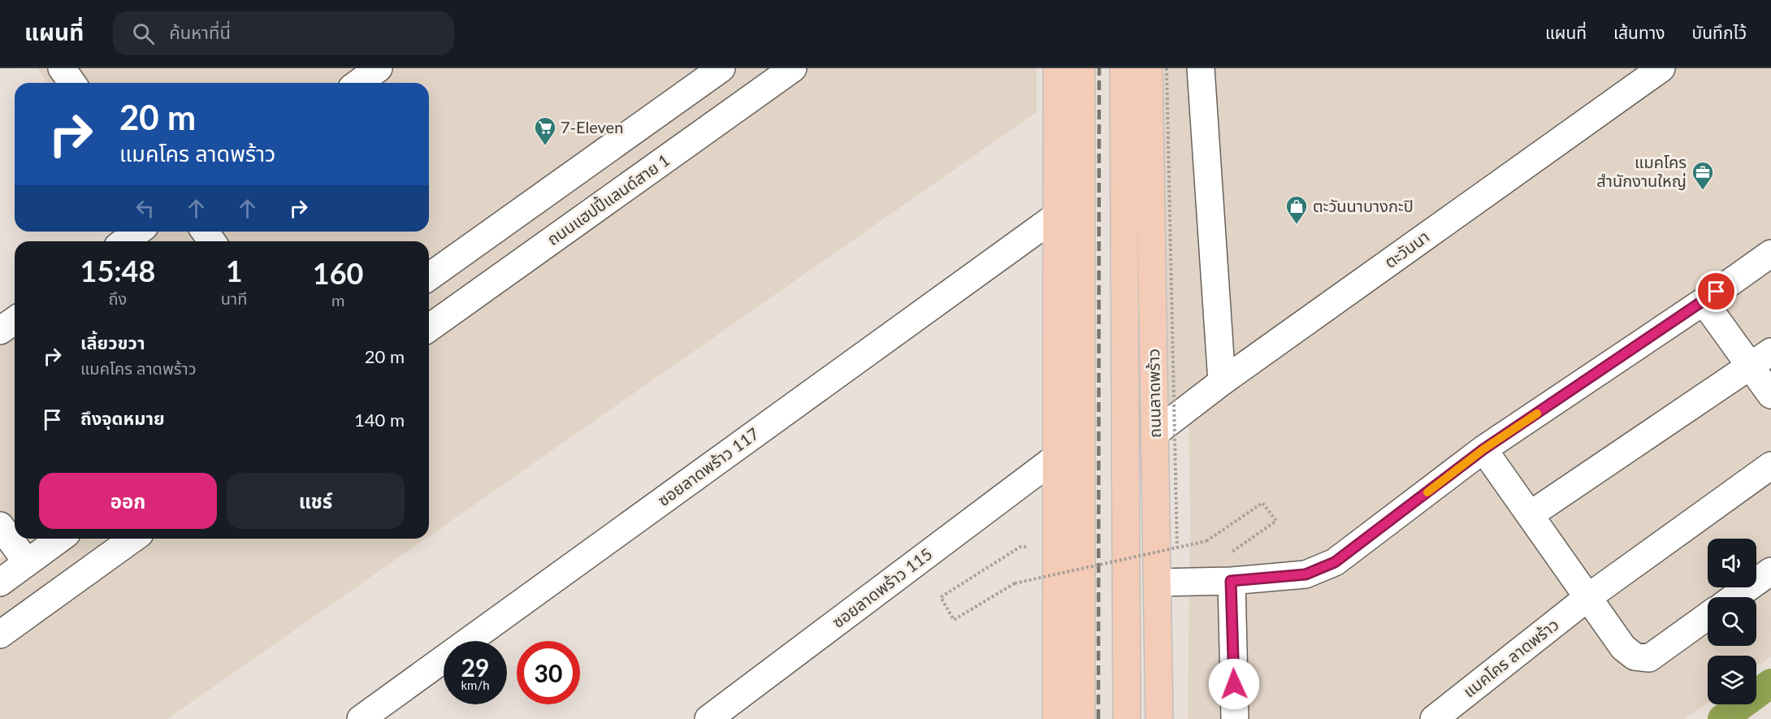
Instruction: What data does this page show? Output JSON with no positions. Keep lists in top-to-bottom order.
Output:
{
  "streets": {
    "main road": ["ถนนลาดพร้าว"],
    "street": [
      "ถนนแฮปปี้แลนด์สาย 1",
      "ตะวันนา",
      "ซอยลาดพร้าว 117",
      "ซอยลาดพร้าว 115",
      "แมคโคร ลาดพร้าว"
    ]
  },
  "crossings": [
    ["ตะวันนา", "ถนนลาดพร้าว"]
  ],
  "places": {
    "supermarket": ["7-Eleven"],
    "office": ["แมคโคร สำนักงานใหญ่"],
    "shop": ["ตะวันนาบางกะปิ"]
  },
  "page": {
    "header": "แผนที่",
    "search": "ค้นหาที่นี่",
    "nav": ["แผนที่", "เส้นทาง", "บันทึกไว้"],
    "turn": ["20 m", "แมคโคร ลาดพร้าว"],
    "eta": [
      "15:48",
      "ถึง",
      "1",
      "นาที",
      "160",
      "m"
    ],
    "list": [
      {
        "name": "เลี้ยวขวา",
        "note": "แมคโคร ลาดพร้าว",
        "value": "20 m"
      },
      {
        "name": "ถึงจุดหมาย",
        "value": "140 m"
      }
    ],
    "buttons": ["ออก", "แชร์"],
    "speed": "29 km/h",
    "limit": "30"
  }
}
